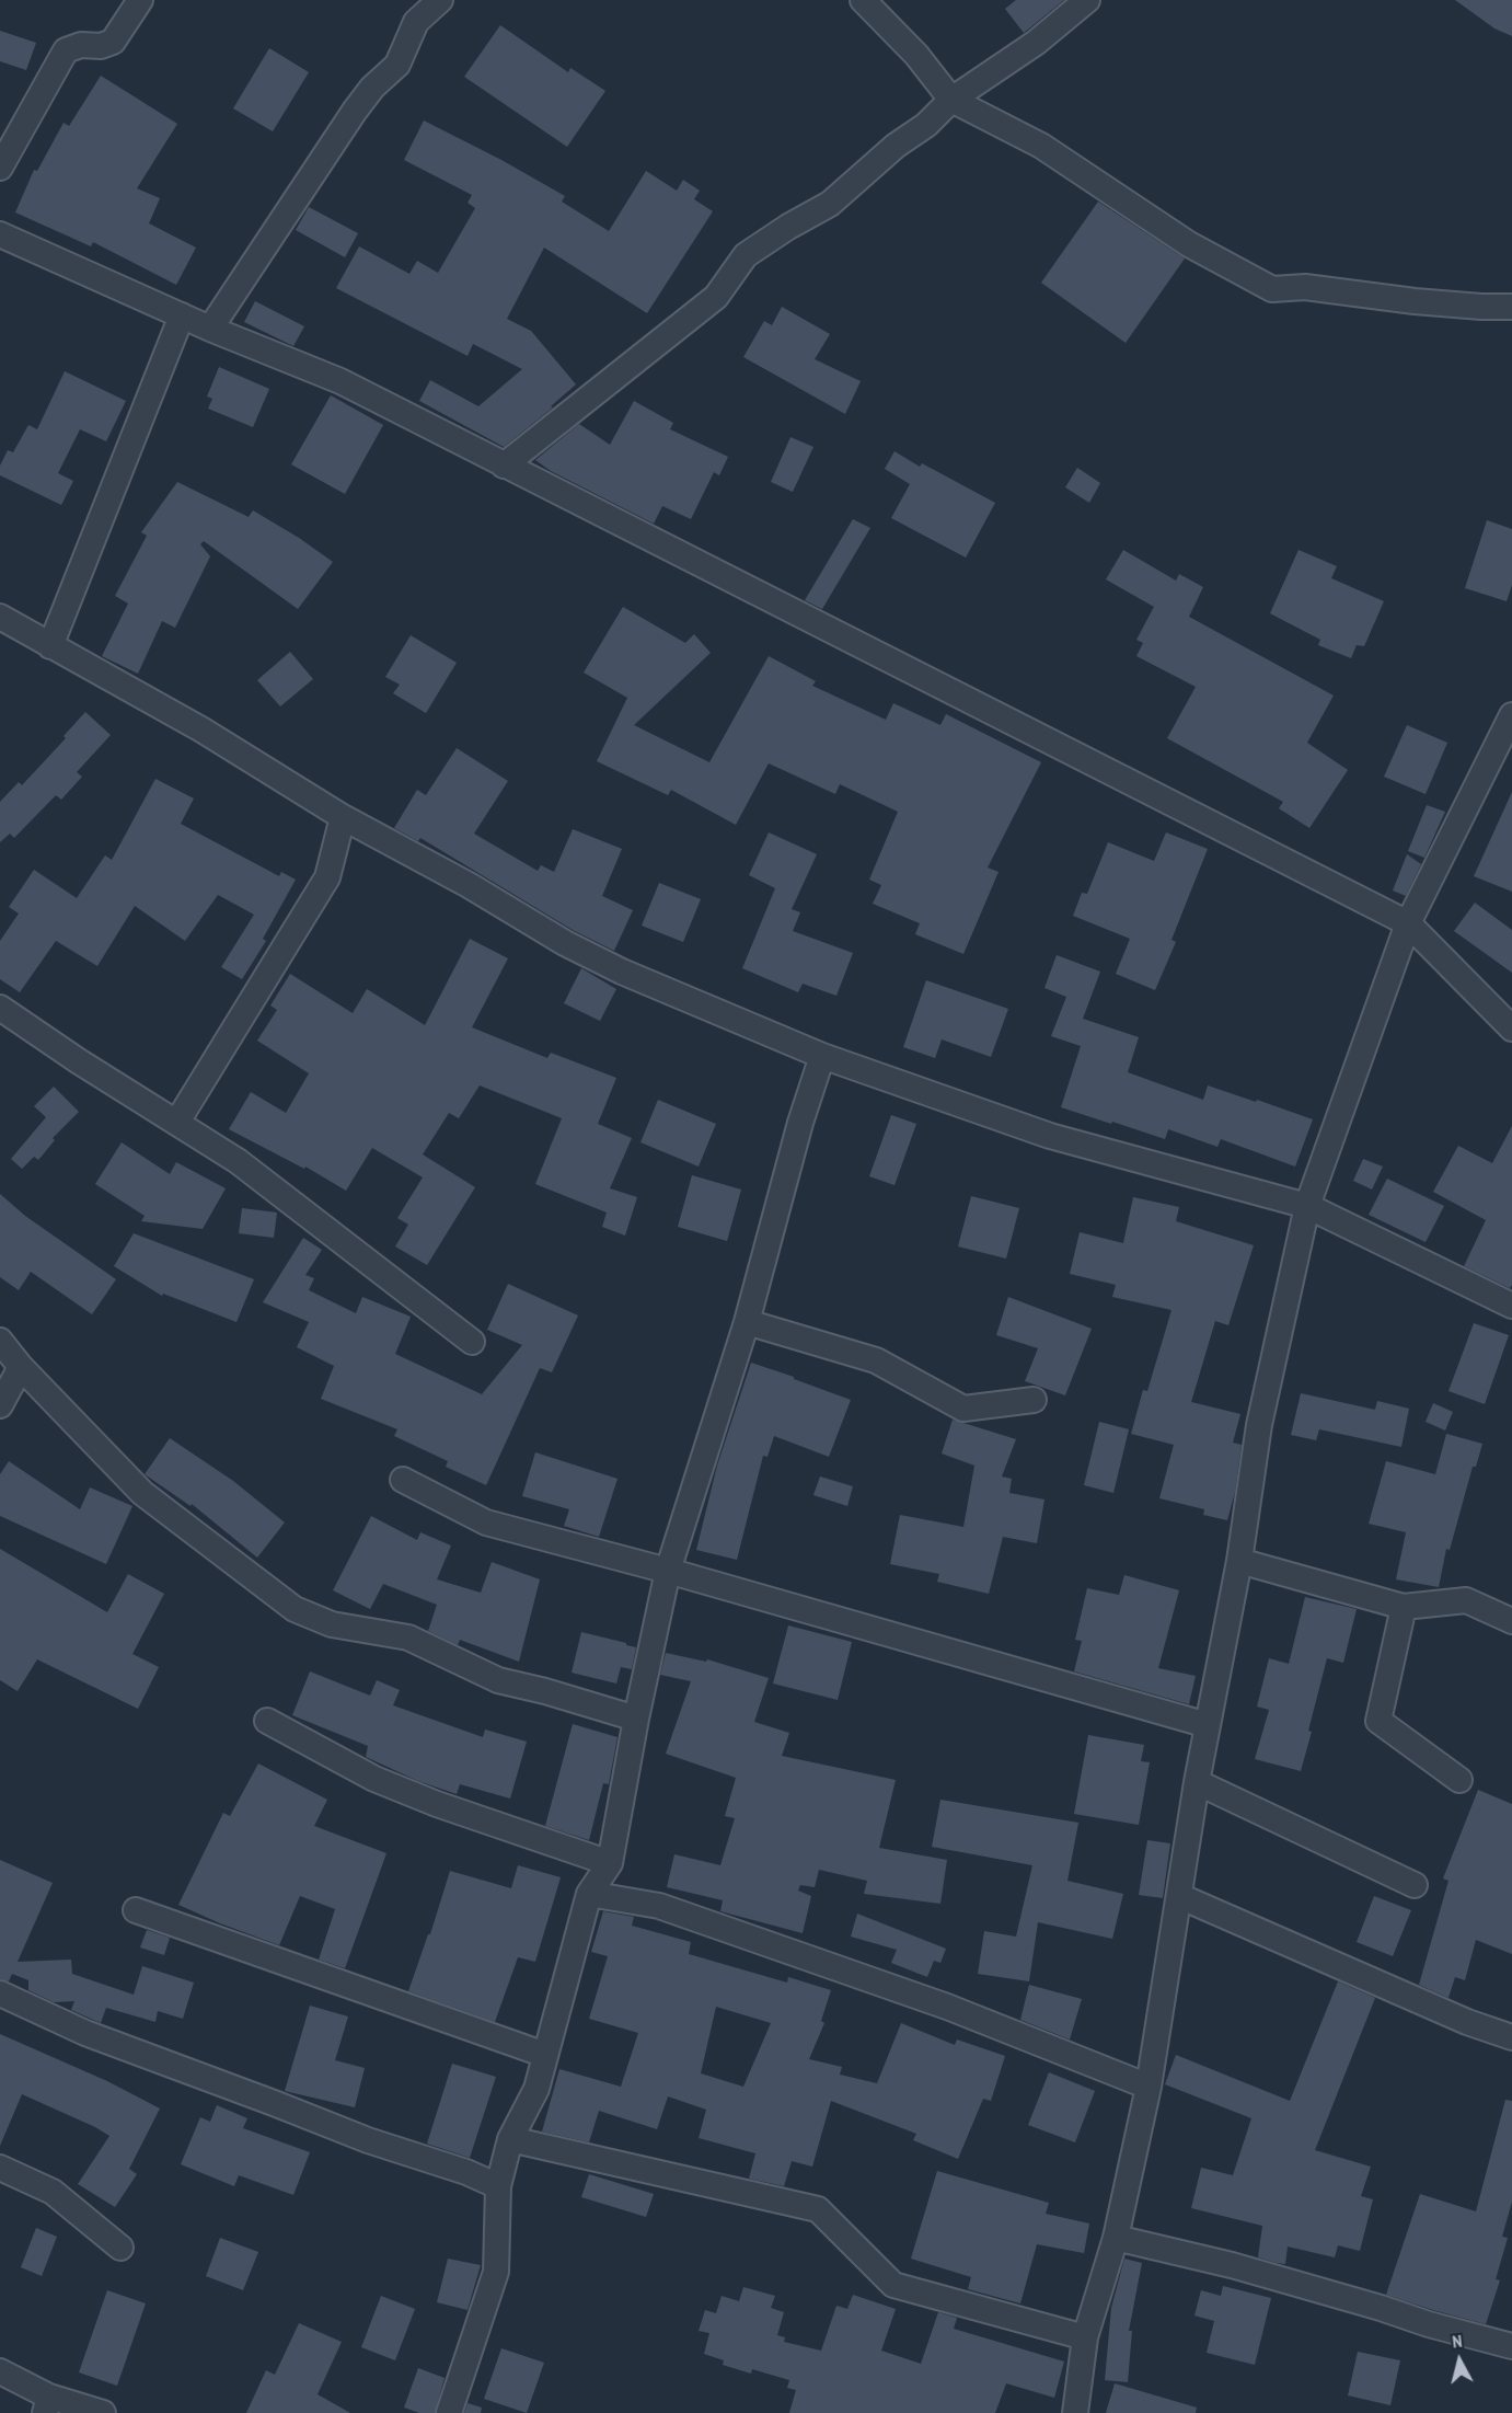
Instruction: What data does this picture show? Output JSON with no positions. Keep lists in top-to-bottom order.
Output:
{
  "north": "top"
}
